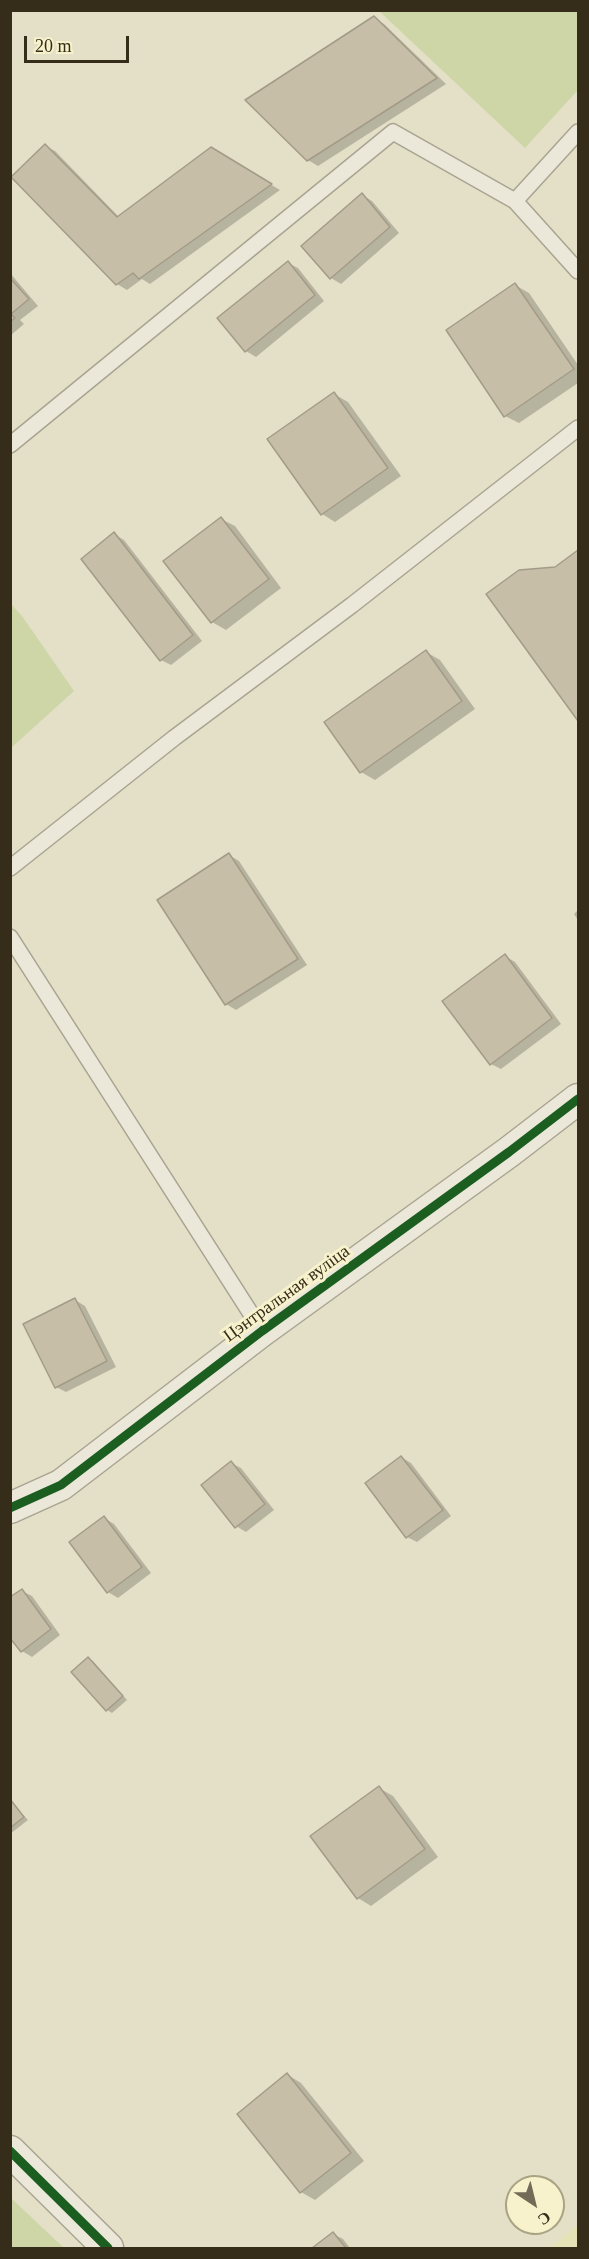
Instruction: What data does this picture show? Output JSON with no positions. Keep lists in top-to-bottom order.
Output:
{
  "streets": {
    "street": ["Цэнтральная вуліца"]
  },
  "scale_bar": "20 m",
  "north": "bottom right"
}
